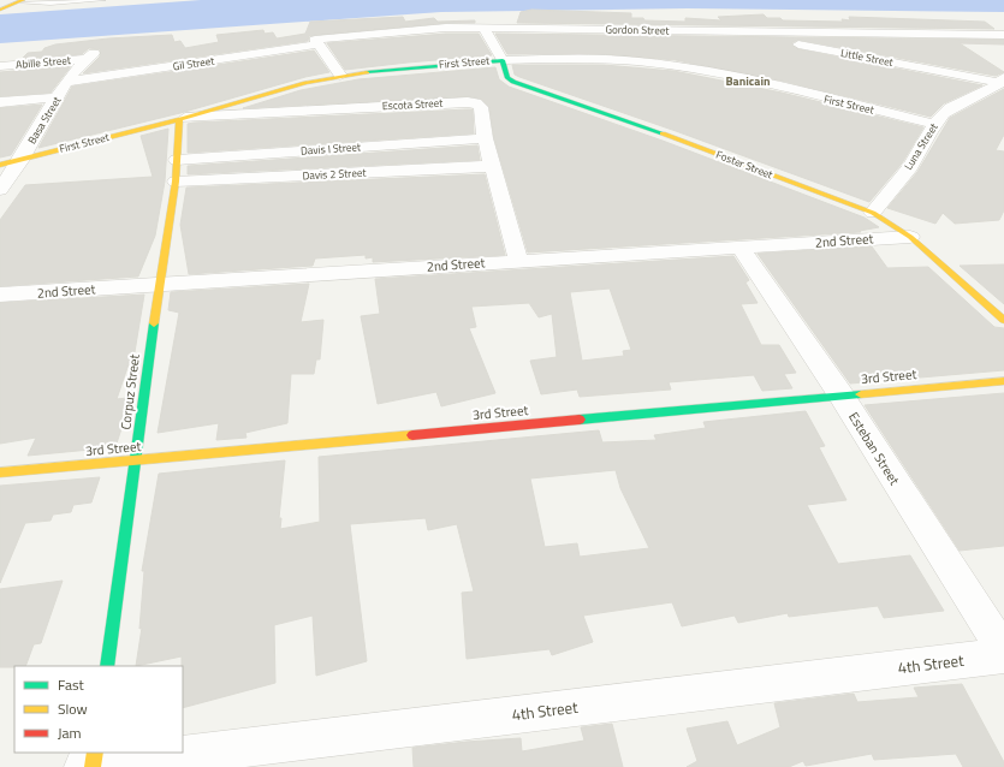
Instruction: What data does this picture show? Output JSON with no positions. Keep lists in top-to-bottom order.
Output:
{
  "streets": {
    "street": [
      "Gordon Street",
      "Little Street",
      "Abille Street",
      "First Street",
      "Gil Street",
      "Escota Street",
      "Basa Street",
      "Luna Street",
      "Davis I Street",
      "Foster Street",
      "Davis 2 Street",
      "2nd Street",
      "3rd Street",
      "Corpuz Street",
      "Esteban Street",
      "4th Street"
    ]
  },
  "crossings": [
    ["Gordon Street", "Little Street"],
    ["Gordon Street", "Gil Street"],
    ["Gordon Street", "Foster Street"],
    ["Little Street", "Luna Street"],
    ["Abille Street", "Basa Street"],
    ["First Street", "Escota Street"],
    ["First Street", "Basa Street"],
    ["First Street", "Luna Street"],
    ["First Street", "Foster Street"],
    ["First Street", "Corpuz Street"],
    ["Gil Street", "Basa Street"],
    ["Escota Street", "Davis I Street"],
    ["Escota Street", "Davis 2 Street"],
    ["Escota Street", "2nd Street"],
    ["Escota Street", "Corpuz Street"],
    ["Luna Street", "Foster Street"],
    ["Davis I Street", "Corpuz Street"],
    ["Foster Street", "2nd Street"],
    ["Davis 2 Street", "Corpuz Street"],
    ["2nd Street", "Corpuz Street"],
    ["2nd Street", "Esteban Street"],
    ["3rd Street", "Corpuz Street"],
    ["3rd Street", "Esteban Street"],
    ["Esteban Street", "4th Street"]
  ],
  "districts": ["Banicain"],
  "legend": ["Fast", "Slow", "Jam"]
}
